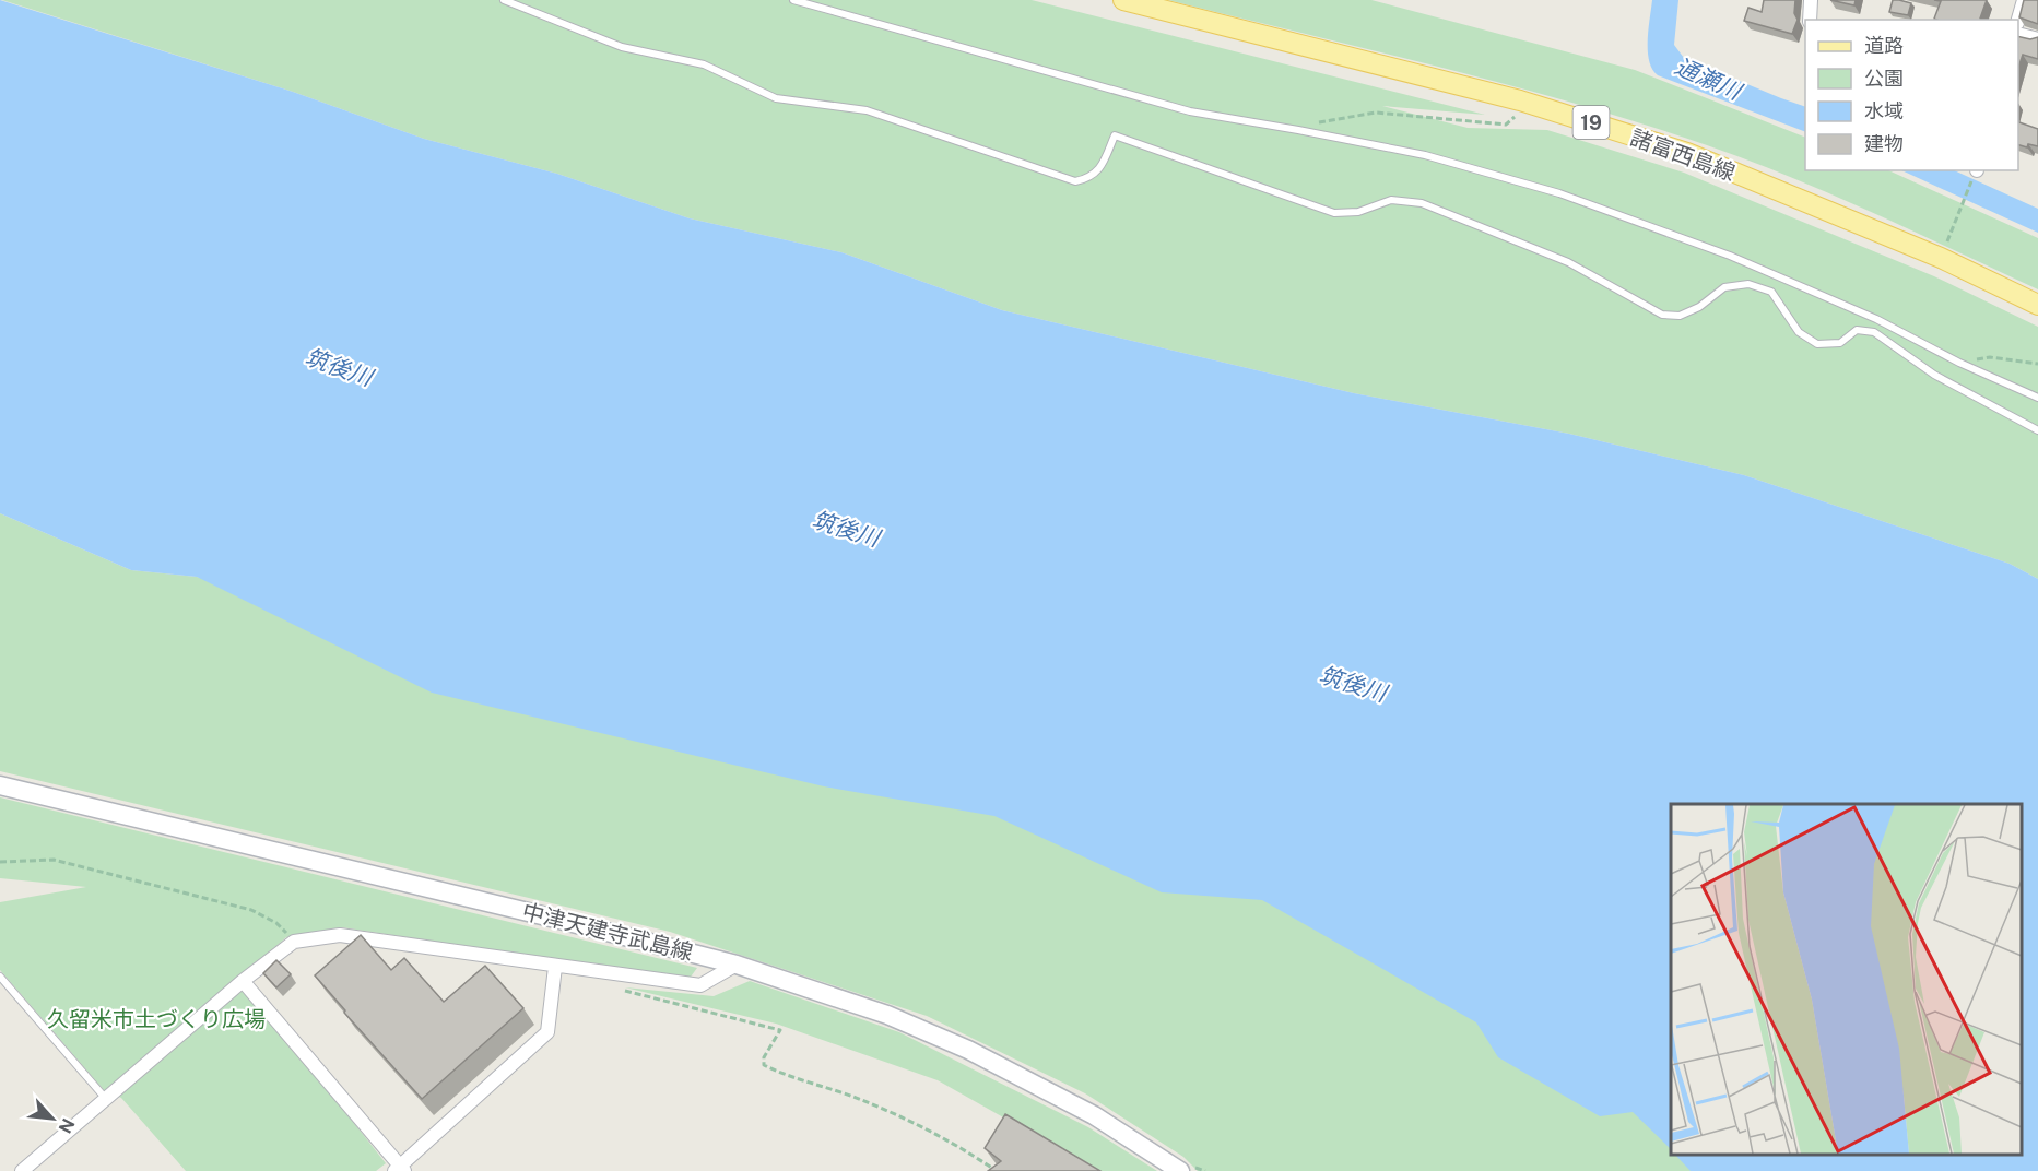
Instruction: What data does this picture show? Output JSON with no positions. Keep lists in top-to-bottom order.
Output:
{
  "streets": {
    "main road": ["19", "諸富西島線", "中津天建寺武島線"]
  },
  "water": ["通瀬川", "筑後川"],
  "parks": ["久留米市土づくり広場"],
  "legend": [
    "道路",
    "公園",
    "水域",
    "建物"
  ],
  "north": "bottom right"
}
